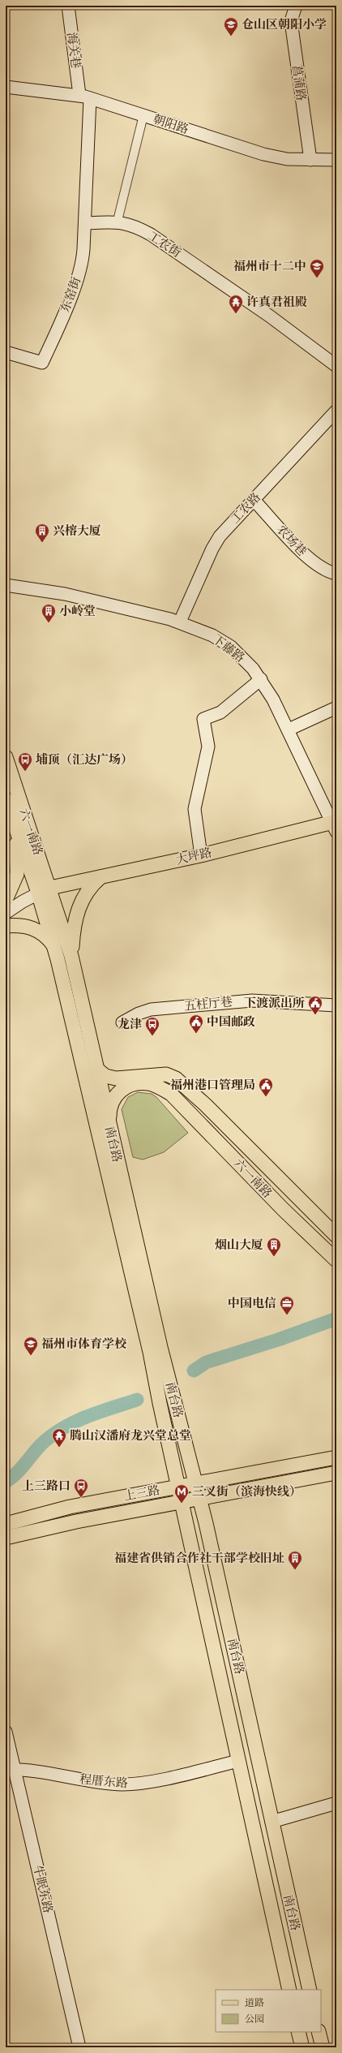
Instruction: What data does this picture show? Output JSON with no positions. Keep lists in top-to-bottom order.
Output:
{
  "streets": {
    "main road": [
      "六一南路",
      "大坪路",
      "南台路",
      "上三路"
    ],
    "street": [
      "海关巷",
      "菖蒲路",
      "朝阳路",
      "工农街",
      "东窑街",
      "工农路",
      "农场巷",
      "下藤路",
      "五柱厅巷",
      "程厝东路",
      "牛眠东路"
    ]
  },
  "crossings": [
    ["海关巷", "朝阳路"],
    ["菖蒲路", "朝阳路"],
    ["工农街", "东窑街"],
    ["工农路", "农场巷"],
    ["工农路", "下藤路"],
    ["下藤路", "大坪路"],
    ["六一南路", "大坪路"],
    ["六一南路", "南台路"],
    ["大坪路", "南台路"],
    ["南台路", "上三路"],
    ["南台路", "程厝东路"],
    ["程厝东路", "牛眠东路"]
  ],
  "places": {
    "school or university": ["仓山区朝阳小学", "福州市十二中", "福州市体育学校"],
    "temple": ["许真君祖殿", "腾山汉潘府龙兴堂总堂"],
    "building": [
      "兴榕大厦",
      "小岭堂",
      "烟山大厦",
      "福建省供销合作社干部学校旧址"
    ],
    "bus stop": ["埔顶（汇达广场）", "龙津", "上三路口"],
    "public building": ["下渡派出所", "中国邮政", "福州港口管理局"],
    "office": ["中国电信"],
    "metro station": ["三叉街（滨海快线）"]
  },
  "legend": ["道路", "公园"]
}
